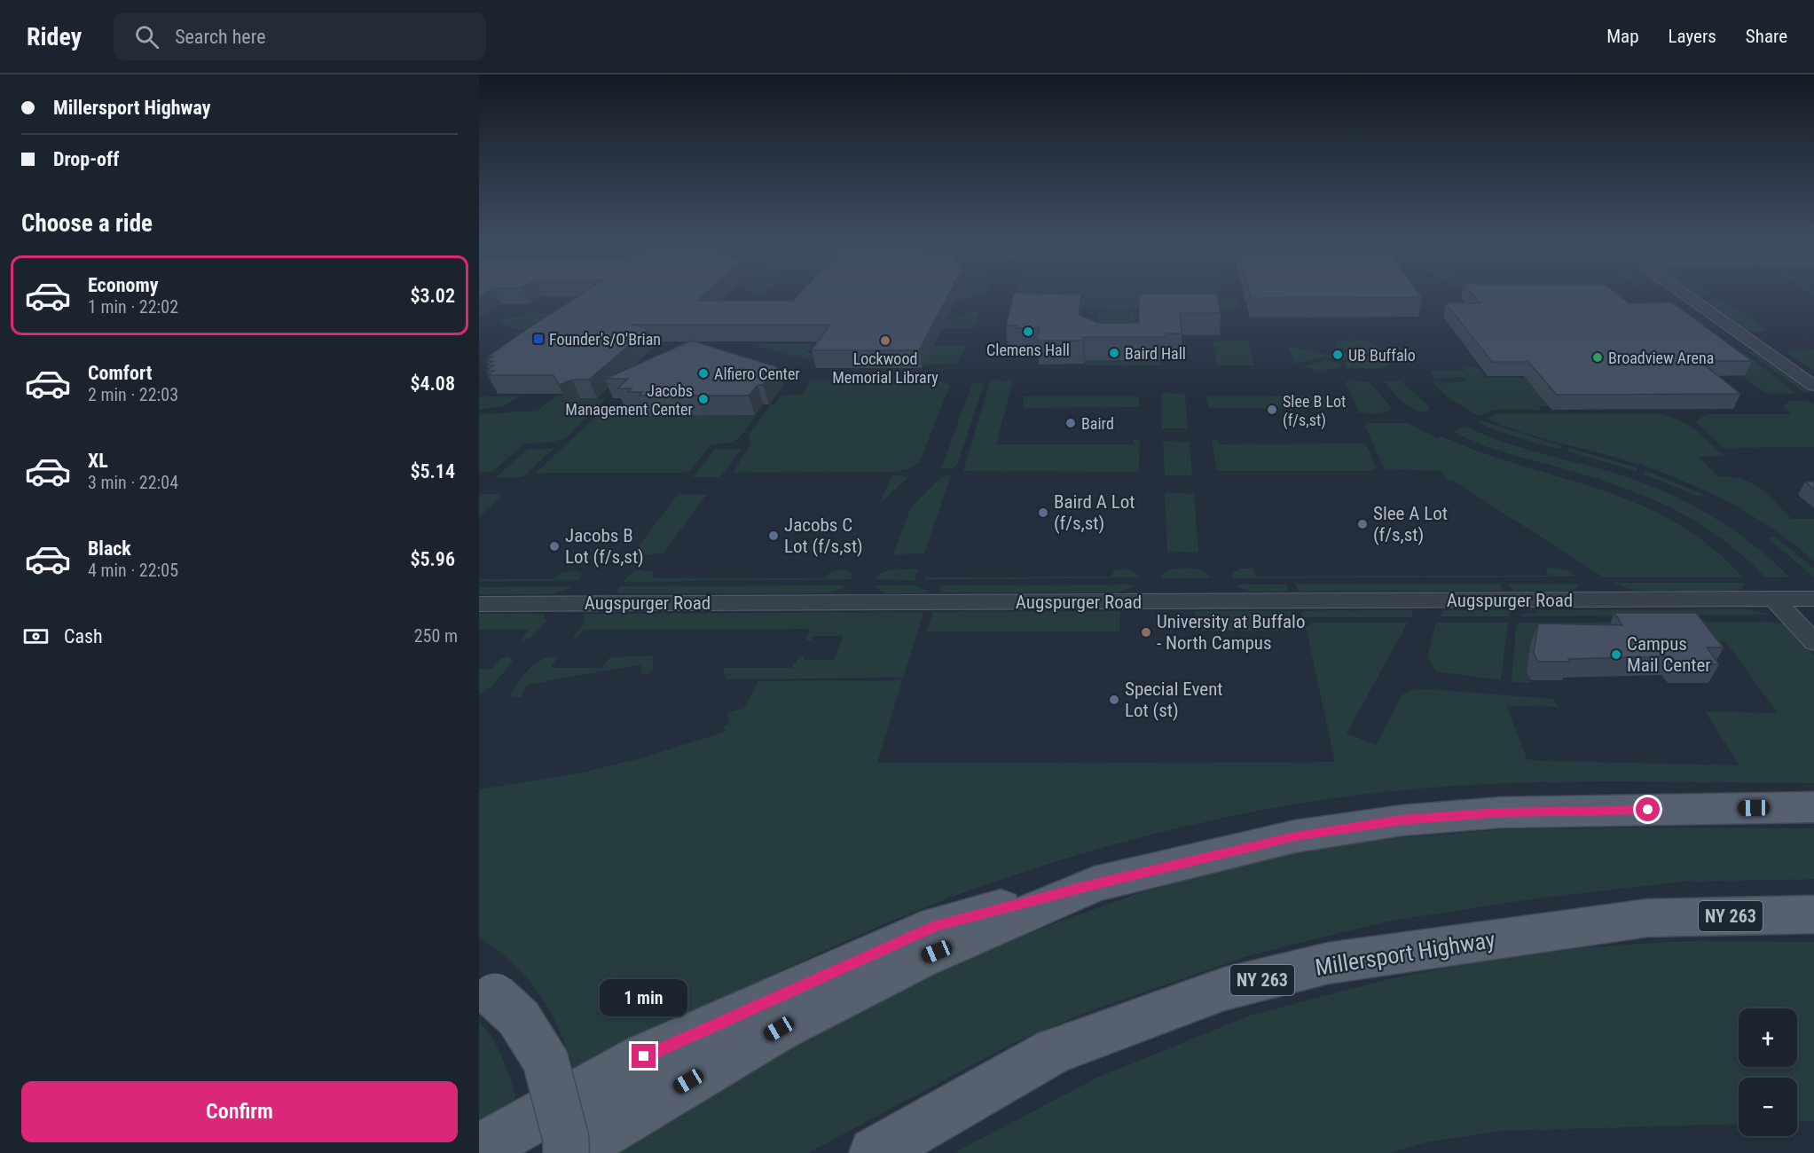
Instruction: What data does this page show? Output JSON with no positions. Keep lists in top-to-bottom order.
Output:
{
  "streets": {
    "main road": ["NY 263", "Millersport Highway"],
    "street": ["Augspurger Road"]
  },
  "places": {
    "other": [
      "Clemens Hall",
      "Lockwood Memorial Library",
      "Baird Hall",
      "UB Buffalo",
      "Broadview Arena",
      "Alfiero Center",
      "Jacobs Management Center",
      "Slee B Lot (f/s,st)",
      "Baird",
      "Baird A Lot (f/s,st)",
      "Slee A Lot (f/s,st)",
      "Jacobs C Lot (f/s,st)",
      "Jacobs B Lot (f/s,st)",
      "University at Buffalo - North Campus",
      "Campus Mail Center",
      "Special Event Lot (st)"
    ],
    "transit": ["Founder's/O'Brian"]
  },
  "page": {
    "header": "Ridey",
    "search": "Search here",
    "nav": ["Map", "Layers", "Share"],
    "banner": ["Millersport Highway", "Drop-off"],
    "heading": "Choose a ride",
    "list": [
      {
        "name": "Economy",
        "note": "1 min · 22:02",
        "value": "$3.02"
      },
      {
        "name": "Comfort",
        "note": "2 min · 22:03",
        "value": "$4.08"
      },
      {
        "name": "XL",
        "note": "3 min · 22:04",
        "value": "$5.14"
      },
      {
        "name": "Black",
        "note": "4 min · 22:05",
        "value": "$5.96"
      }
    ],
    "pay": ["Cash", "250 m"],
    "bubble": "1 min",
    "map_buttons": ["+", "−"],
    "buttons": "Confirm"
  }
}
